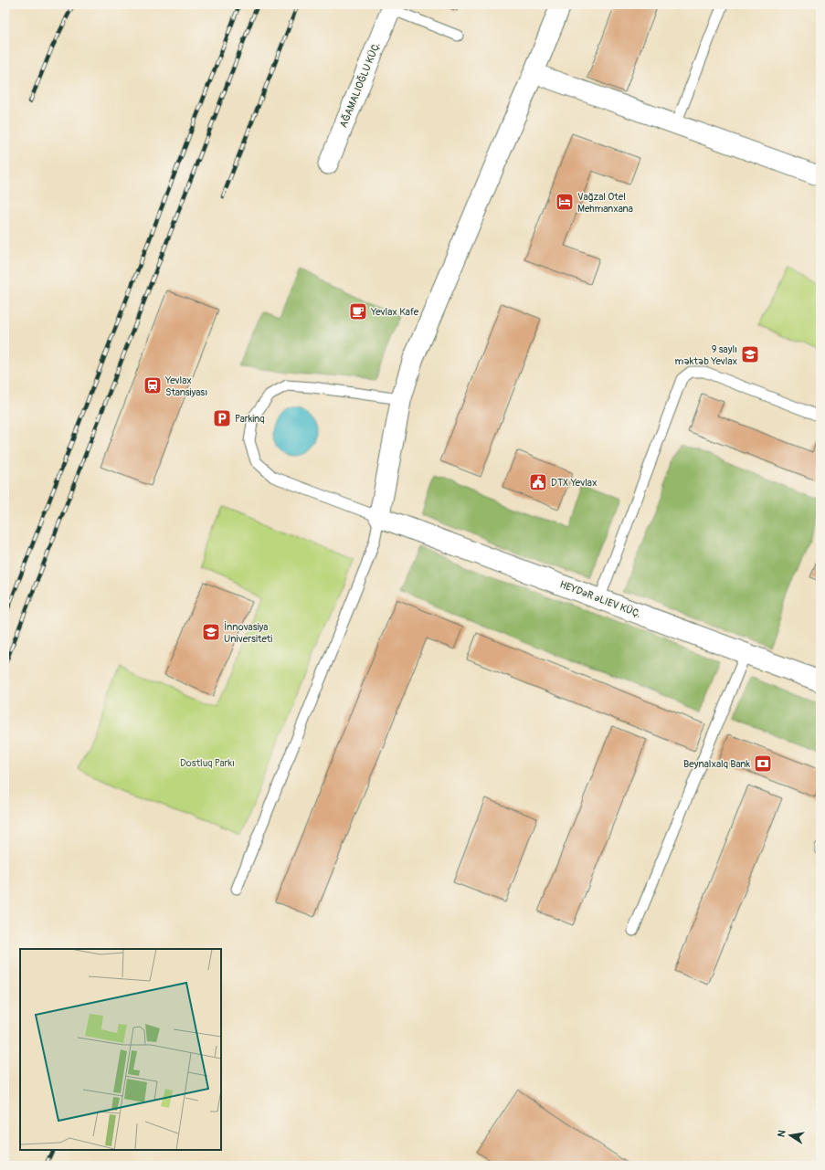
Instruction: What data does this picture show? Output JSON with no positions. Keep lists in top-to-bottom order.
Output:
{
  "streets": {
    "street": ["HEYDƏR ƏLIEV KÜÇ."]
  },
  "parks": ["Dostluq Parkı"],
  "places": {
    "hotel": ["Vağzal Otel Mehmanxana"],
    "cafe": ["Yevlax Kafe"],
    "school or university": ["9 saylı məktəb Yevlax", "İnnovasiya Universiteti"],
    "station": ["Yevlax Stansiyası"],
    "parking": ["Parkinq"],
    "public building": ["DTX Yevlax"],
    "bank": ["Beynalxalq Bank"]
  },
  "north": "left"
}
